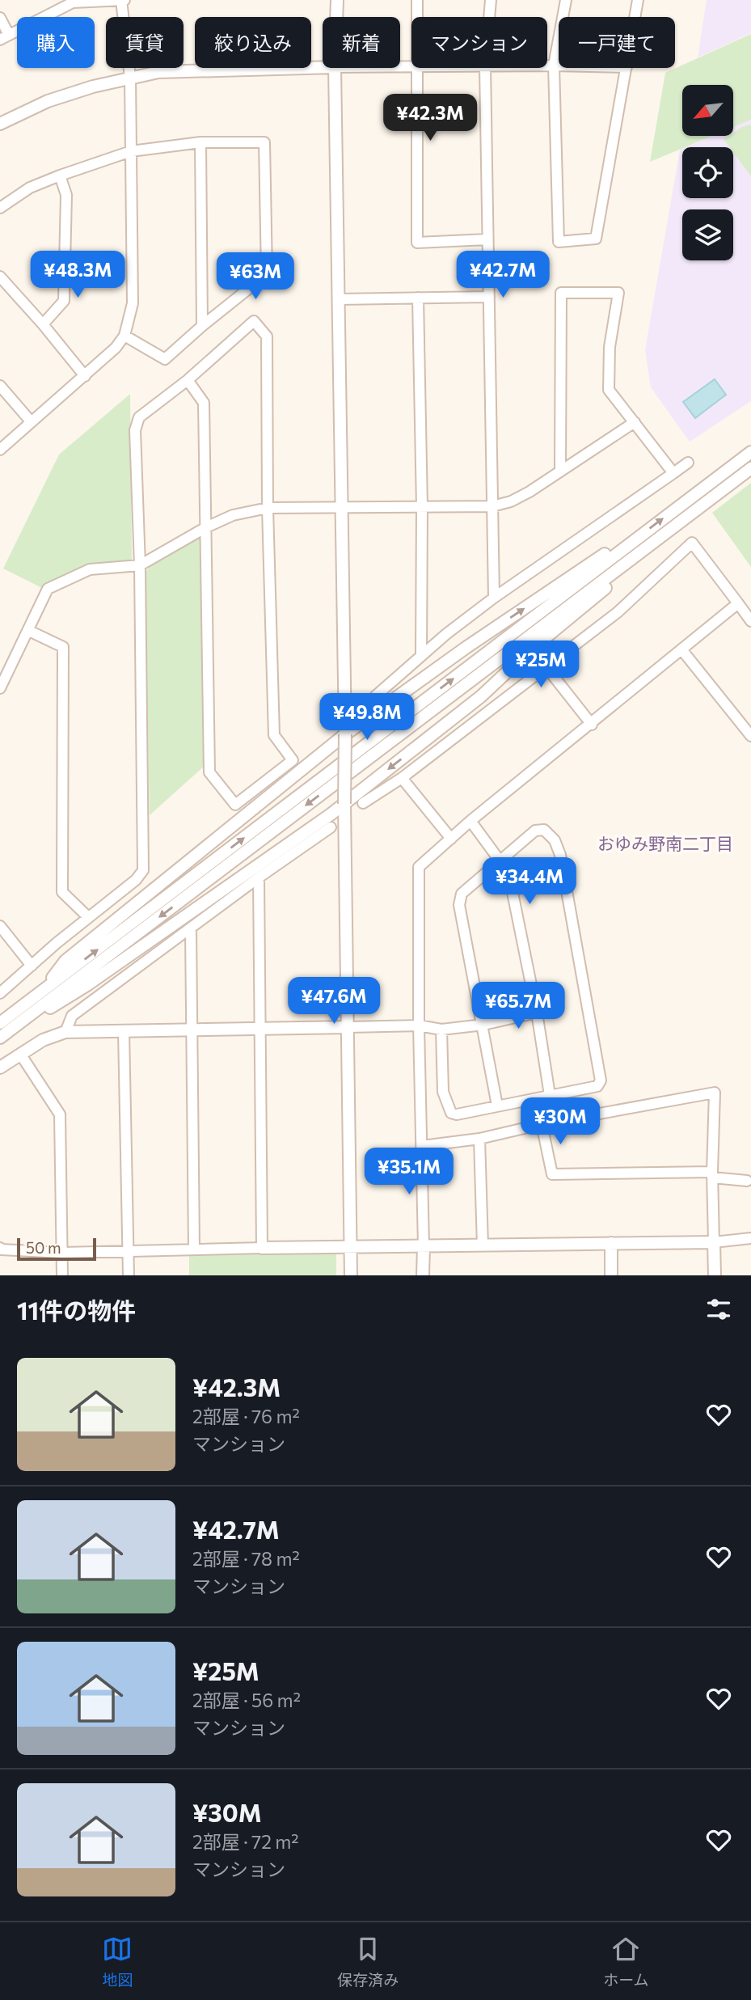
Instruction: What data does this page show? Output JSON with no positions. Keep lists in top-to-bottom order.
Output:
{
  "districts": ["おゆみ野南二丁目"],
  "scale_bar": "50 m",
  "north": "bottom left",
  "page": {
    "chip": [
      "購入",
      "賃貸",
      "絞り込み",
      "新着",
      "マンション",
      "一戸建て"
    ],
    "price": [
      "¥42.3M",
      "¥48.3M",
      "¥42.7M",
      "¥63M",
      "¥25M",
      "¥49.8M",
      "¥34.4M",
      "¥47.6M",
      "¥65.7M",
      "¥30M",
      "¥35.1M"
    ],
    "scale": "50 m",
    "heading": "11件の物件",
    "list": [
      {
        "name": "¥42.3M",
        "note": "2部屋 · 76 m² · マンション"
      },
      {
        "name": "¥42.7M",
        "note": "2部屋 · 78 m² · マンション"
      },
      {
        "name": "¥25M",
        "note": "2部屋 · 56 m² · マンション"
      },
      {
        "name": "¥30M",
        "note": "2部屋 · 72 m² · マンション"
      }
    ],
    "tabs": ["地図", "保存済み", "ホーム"]
  }
}
